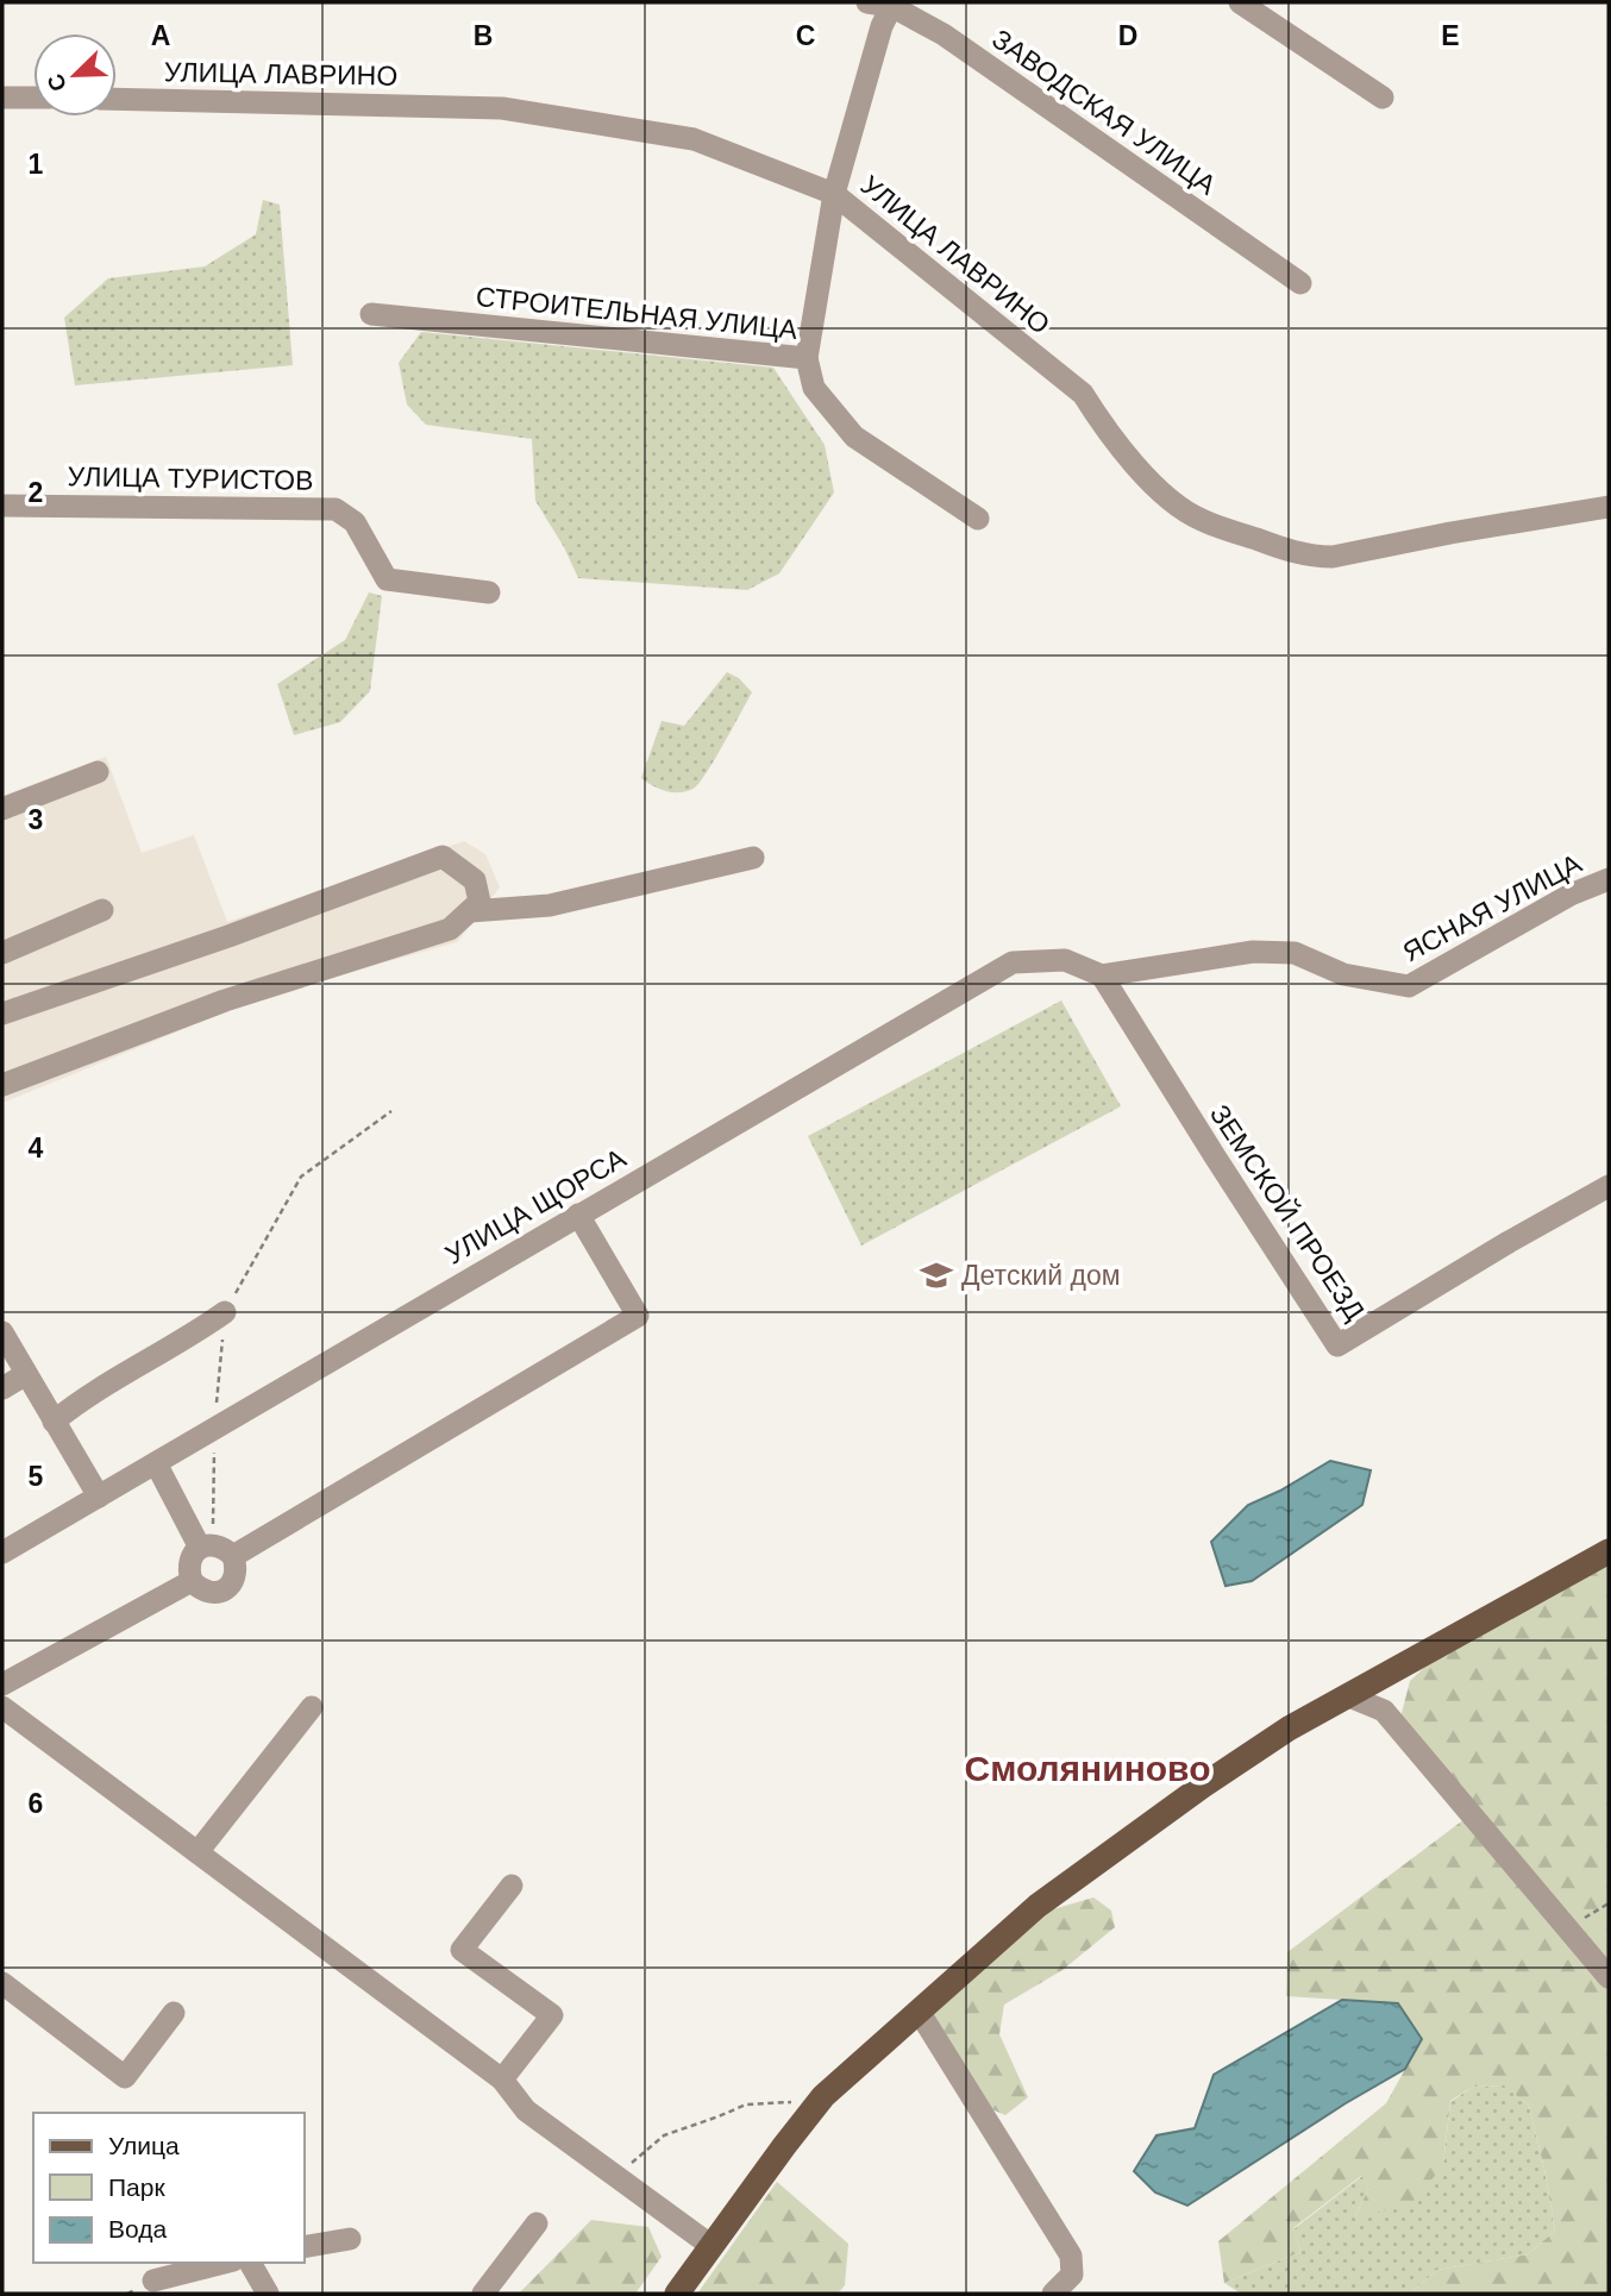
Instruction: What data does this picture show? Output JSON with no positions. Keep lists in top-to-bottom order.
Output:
{
  "streets": {
    "street": [
      "УЛИЦА ЛАВРИНО",
      "ЗАВОДСКАЯ УЛИЦА",
      "СТРОИТЕЛЬНАЯ УЛИЦА",
      "УЛИЦА ТУРИСТОВ",
      "ЯСНАЯ УЛИЦА",
      "УЛИЦА ЩОРСА",
      "ЗЕМСКОЙ ПРОЕЗД"
    ]
  },
  "crossings": [
    ["ЯСНАЯ УЛИЦА", "УЛИЦА ЩОРСА"],
    ["ЯСНАЯ УЛИЦА", "ЗЕМСКОЙ ПРОЕЗД"],
    ["УЛИЦА ЩОРСА", "ЗЕМСКОЙ ПРОЕЗД"]
  ],
  "districts": ["Смоляниново"],
  "places": {
    "school or university": ["Детский дом"]
  },
  "legend": ["Улица", "Парк", "Вода"],
  "north": "bottom left",
  "grid": {
    "columns": [
      "A",
      "B",
      "C",
      "D",
      "E"
    ],
    "rows": [
      "1",
      "2",
      "3",
      "4",
      "5",
      "6"
    ]
  }
}
